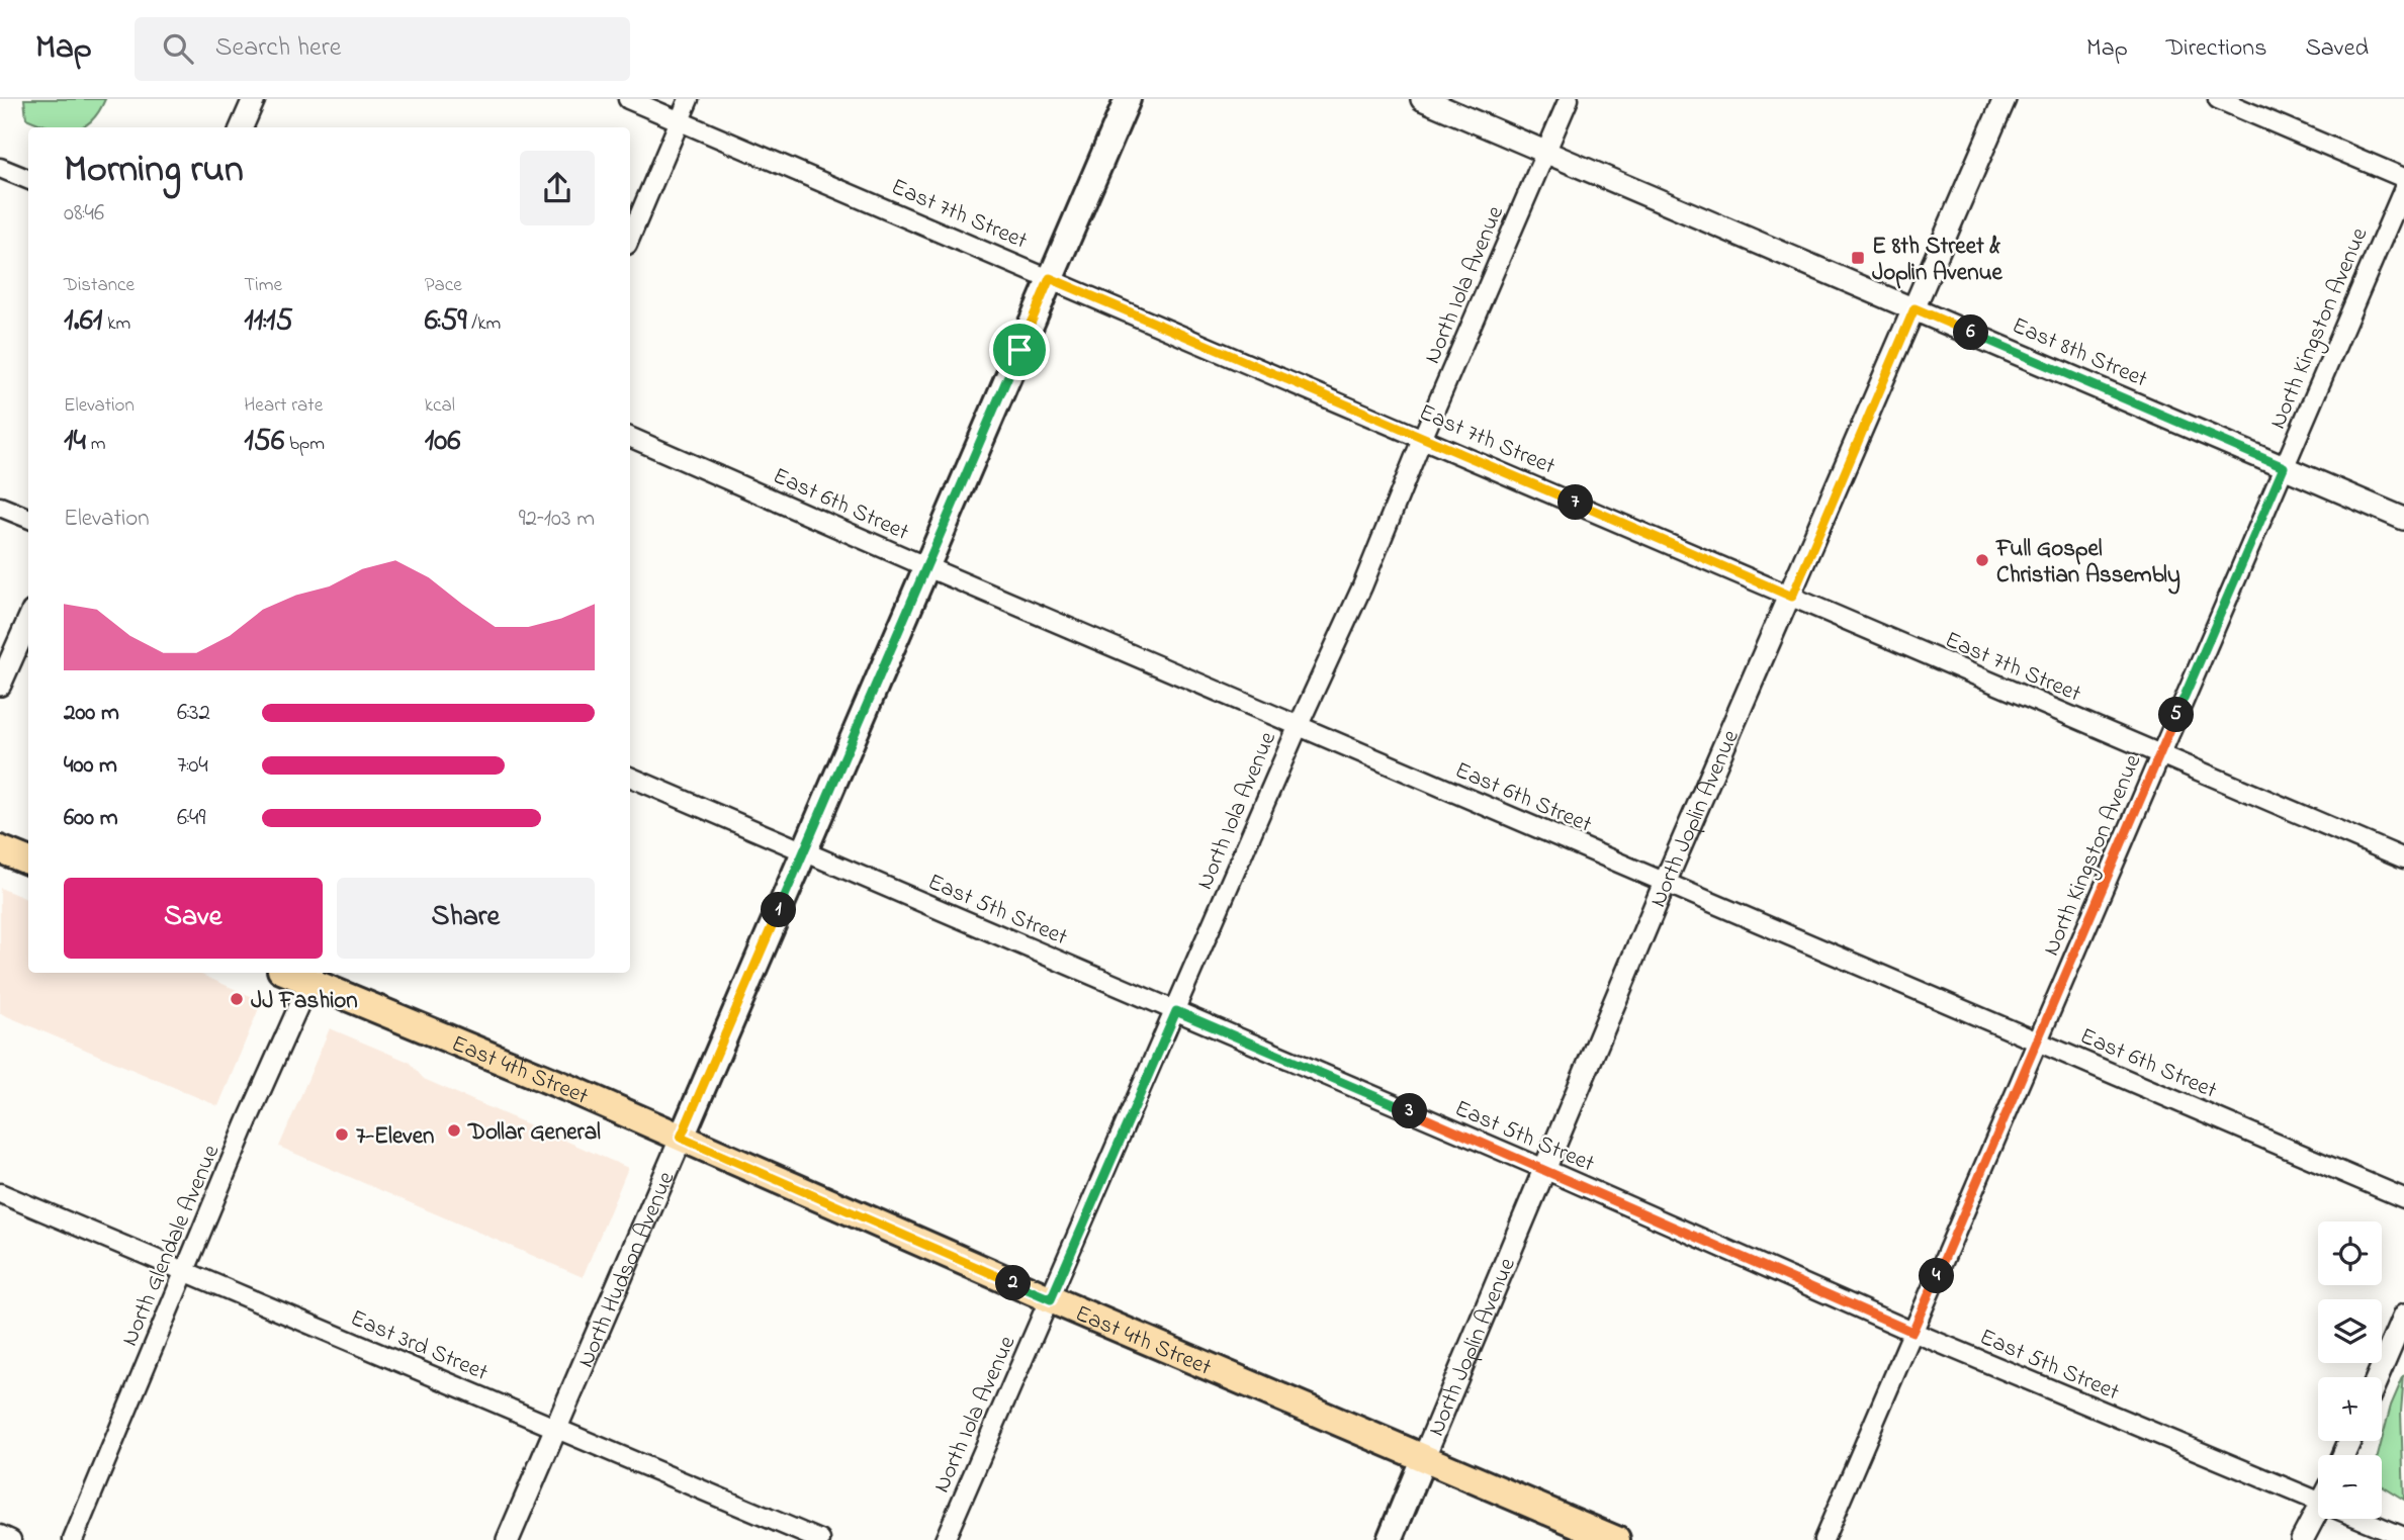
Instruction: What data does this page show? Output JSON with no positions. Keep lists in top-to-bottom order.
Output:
{
  "streets": {
    "main road": ["North Joplin Avenue", "East 4th Street", "North Hudson Avenue"],
    "street": [
      "East 7th Street",
      "North Iola Avenue",
      "North Kingston Avenue",
      "East 8th Street",
      "East 6th Street",
      "East 5th Street",
      "North Glendale Avenue",
      "East 3rd Street"
    ]
  },
  "crossings": [
    ["East 7th Street", "North Iola Avenue"],
    ["East 7th Street", "North Kingston Avenue"],
    ["East 7th Street", "North Joplin Avenue"],
    ["East 7th Street", "North Hudson Avenue"],
    ["North Iola Avenue", "East 8th Street"],
    ["North Iola Avenue", "East 6th Street"],
    ["North Iola Avenue", "East 5th Street"],
    ["North Iola Avenue", "East 4th Street"],
    ["North Kingston Avenue", "East 8th Street"],
    ["North Kingston Avenue", "East 6th Street"],
    ["North Kingston Avenue", "East 5th Street"],
    ["East 8th Street", "North Joplin Avenue"],
    ["East 6th Street", "North Joplin Avenue"],
    ["East 6th Street", "North Hudson Avenue"],
    ["North Joplin Avenue", "East 5th Street"],
    ["North Joplin Avenue", "East 4th Street"],
    ["East 5th Street", "North Hudson Avenue"],
    ["East 4th Street", "North Glendale Avenue"],
    ["East 4th Street", "North Hudson Avenue"],
    ["North Glendale Avenue", "East 3rd Street"],
    ["North Hudson Avenue", "East 3rd Street"]
  ],
  "places": {
    "transit": ["E 8th Street & Joplin Avenue"],
    "other": [
      "Full Gospel Christian Assembly",
      "JJ Fashion",
      "Dollar General",
      "7-Eleven"
    ]
  },
  "page": {
    "header": "Map",
    "search": "Search here",
    "nav": ["Map", "Directions", "Saved"],
    "heading": ["Morning run", "08:46"],
    "stats": [
      ["Distance", "1.61 km"],
      ["Time", "11:15"],
      ["Pace", "6:59 /km"],
      ["Elevation", "14 m"],
      ["Heart rate", "156 bpm"],
      ["kcal", "106"]
    ],
    "pins": [
      "6",
      "7",
      "5",
      "1",
      "3",
      "4",
      "2"
    ],
    "chart": ["Elevation", "92–103 m"],
    "list": [
      {
        "name": "200 m",
        "note": "6:32"
      },
      {
        "name": "400 m",
        "note": "7:04"
      },
      {
        "name": "600 m",
        "note": "6:49"
      }
    ],
    "buttons": ["Save", "Share"],
    "map_buttons": ["+", "−"]
  }
}
